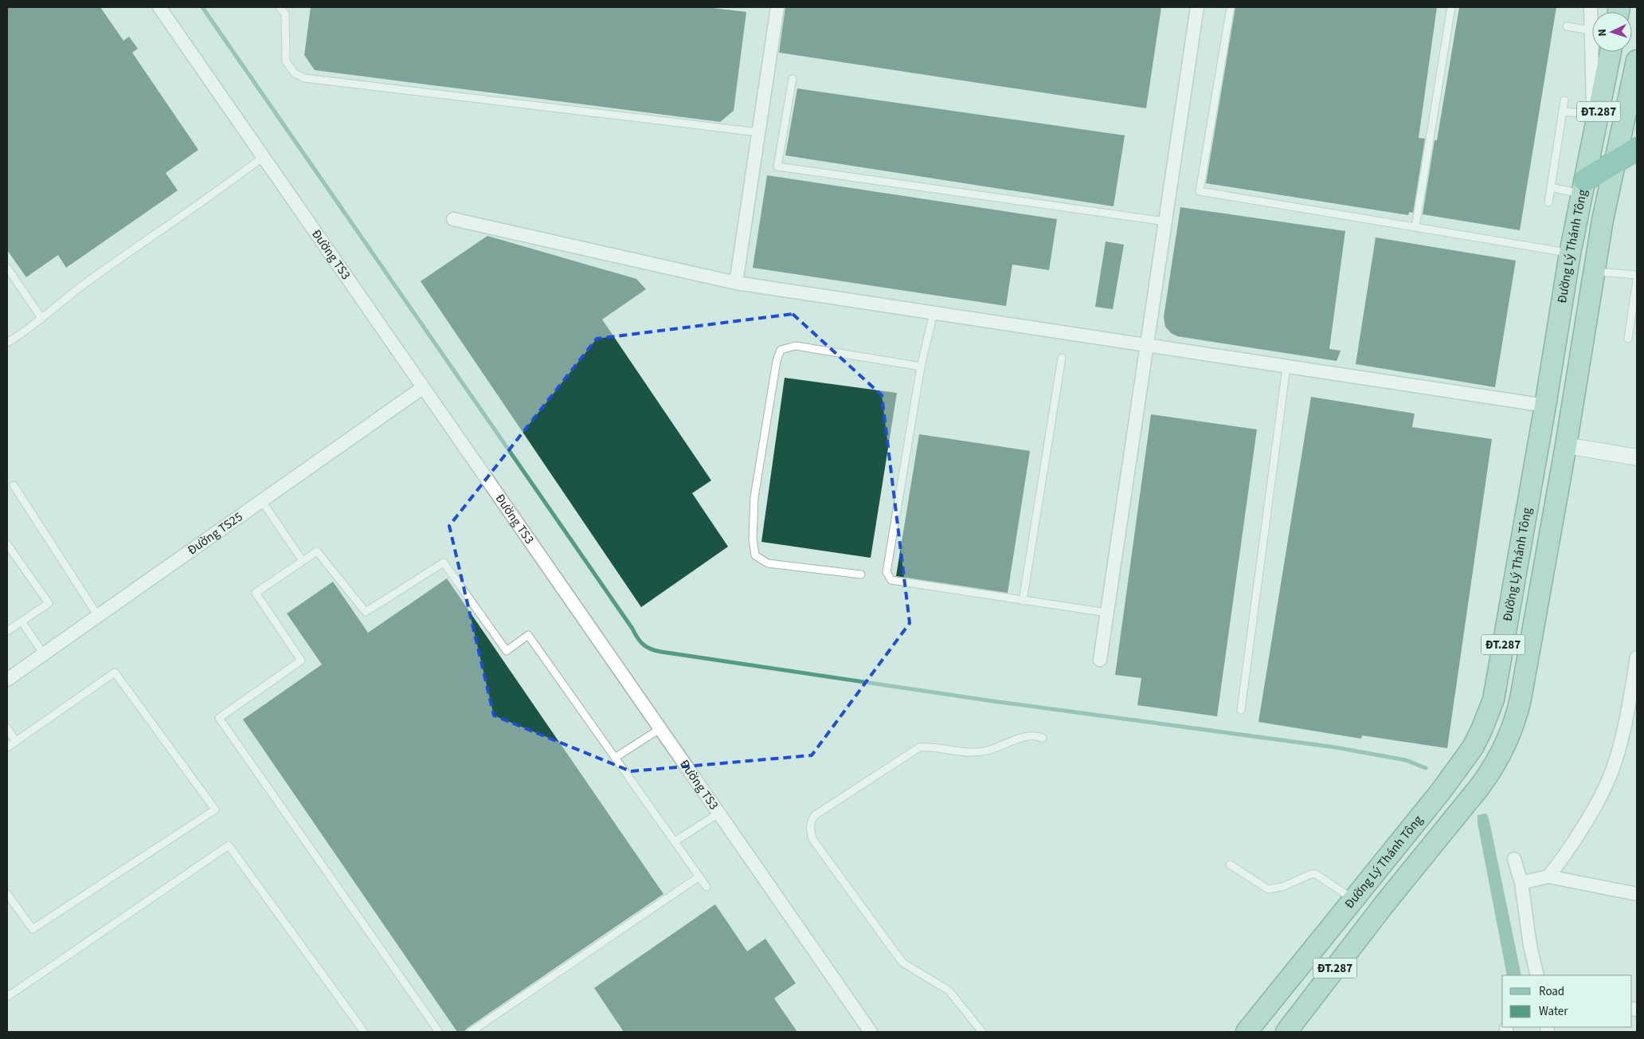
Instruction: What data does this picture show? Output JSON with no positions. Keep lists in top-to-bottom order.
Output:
{
  "streets": {
    "main road": ["ĐT.287", "Đường Lý Thánh Tông"],
    "street": ["Đường TS3", "Đường TS25"]
  },
  "crossings": [
    ["Đường TS3", "Đường TS25"]
  ],
  "legend": ["Road", "Water"],
  "north": "left"
}
